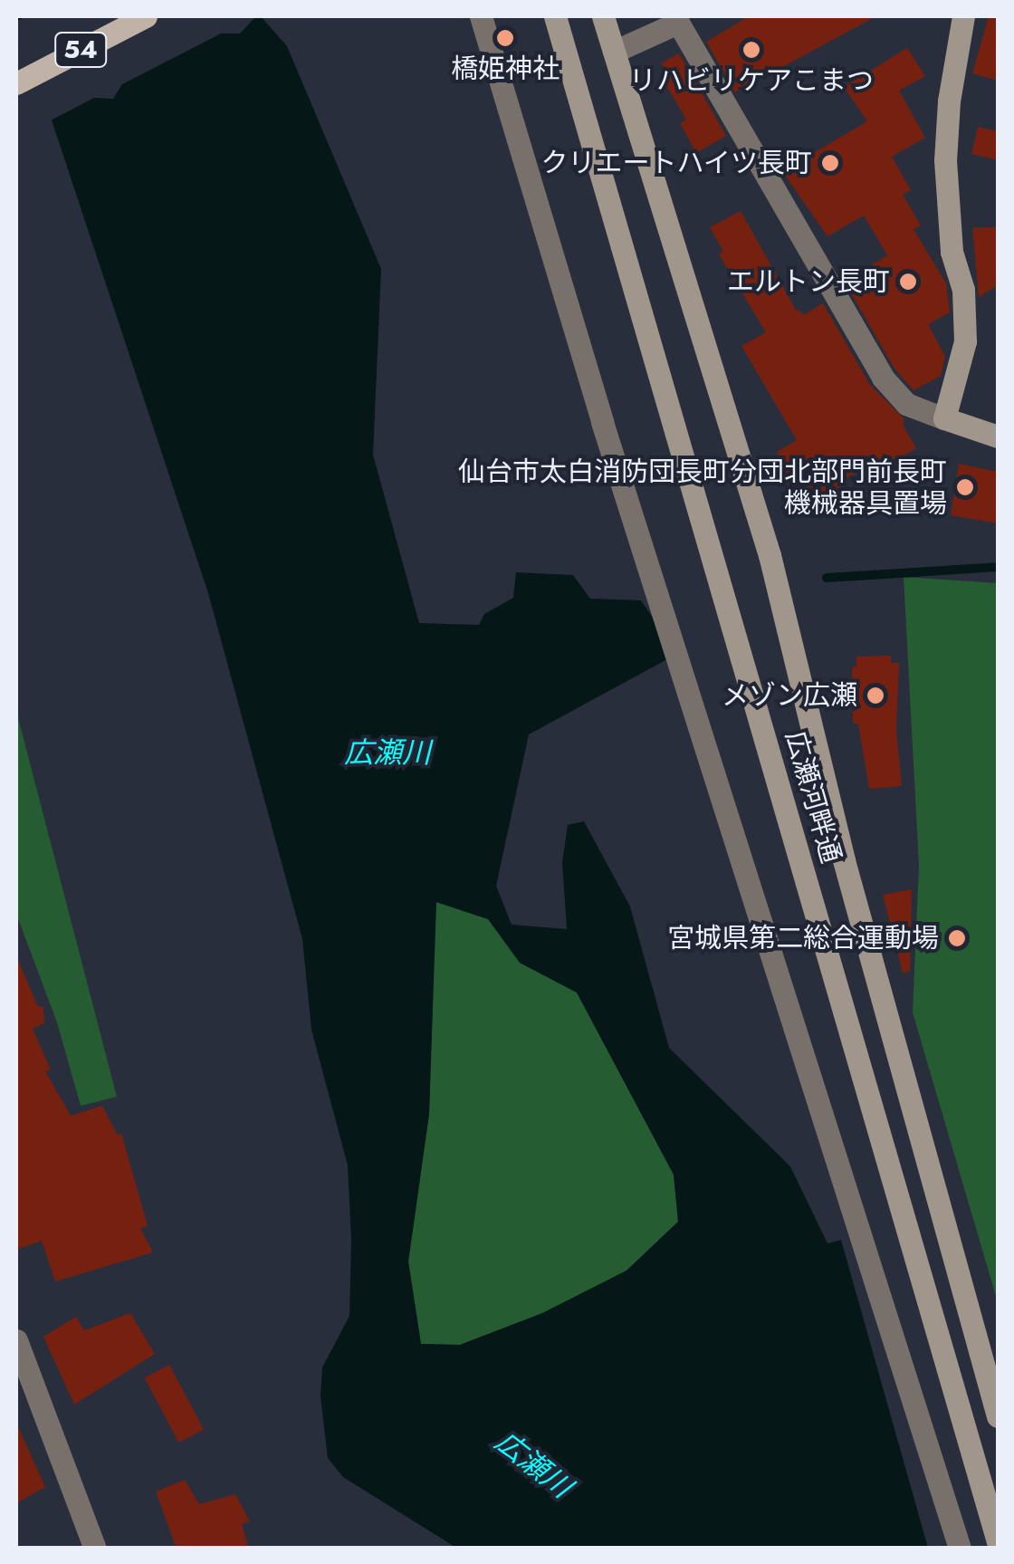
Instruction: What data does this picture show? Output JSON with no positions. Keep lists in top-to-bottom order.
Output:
{
  "streets": {
    "main road": ["54", "広瀬河畔通"]
  },
  "water": ["広瀬川"],
  "places": [
    "橋姫神社",
    "リハビリケアこまつ",
    "クリエートハイツ長町",
    "エルトン長町",
    "仙台市太白消防団長町分団北部門前長町 機械器具置場",
    "メゾン広瀬",
    "宮城県第二総合運動場"
  ]
}
